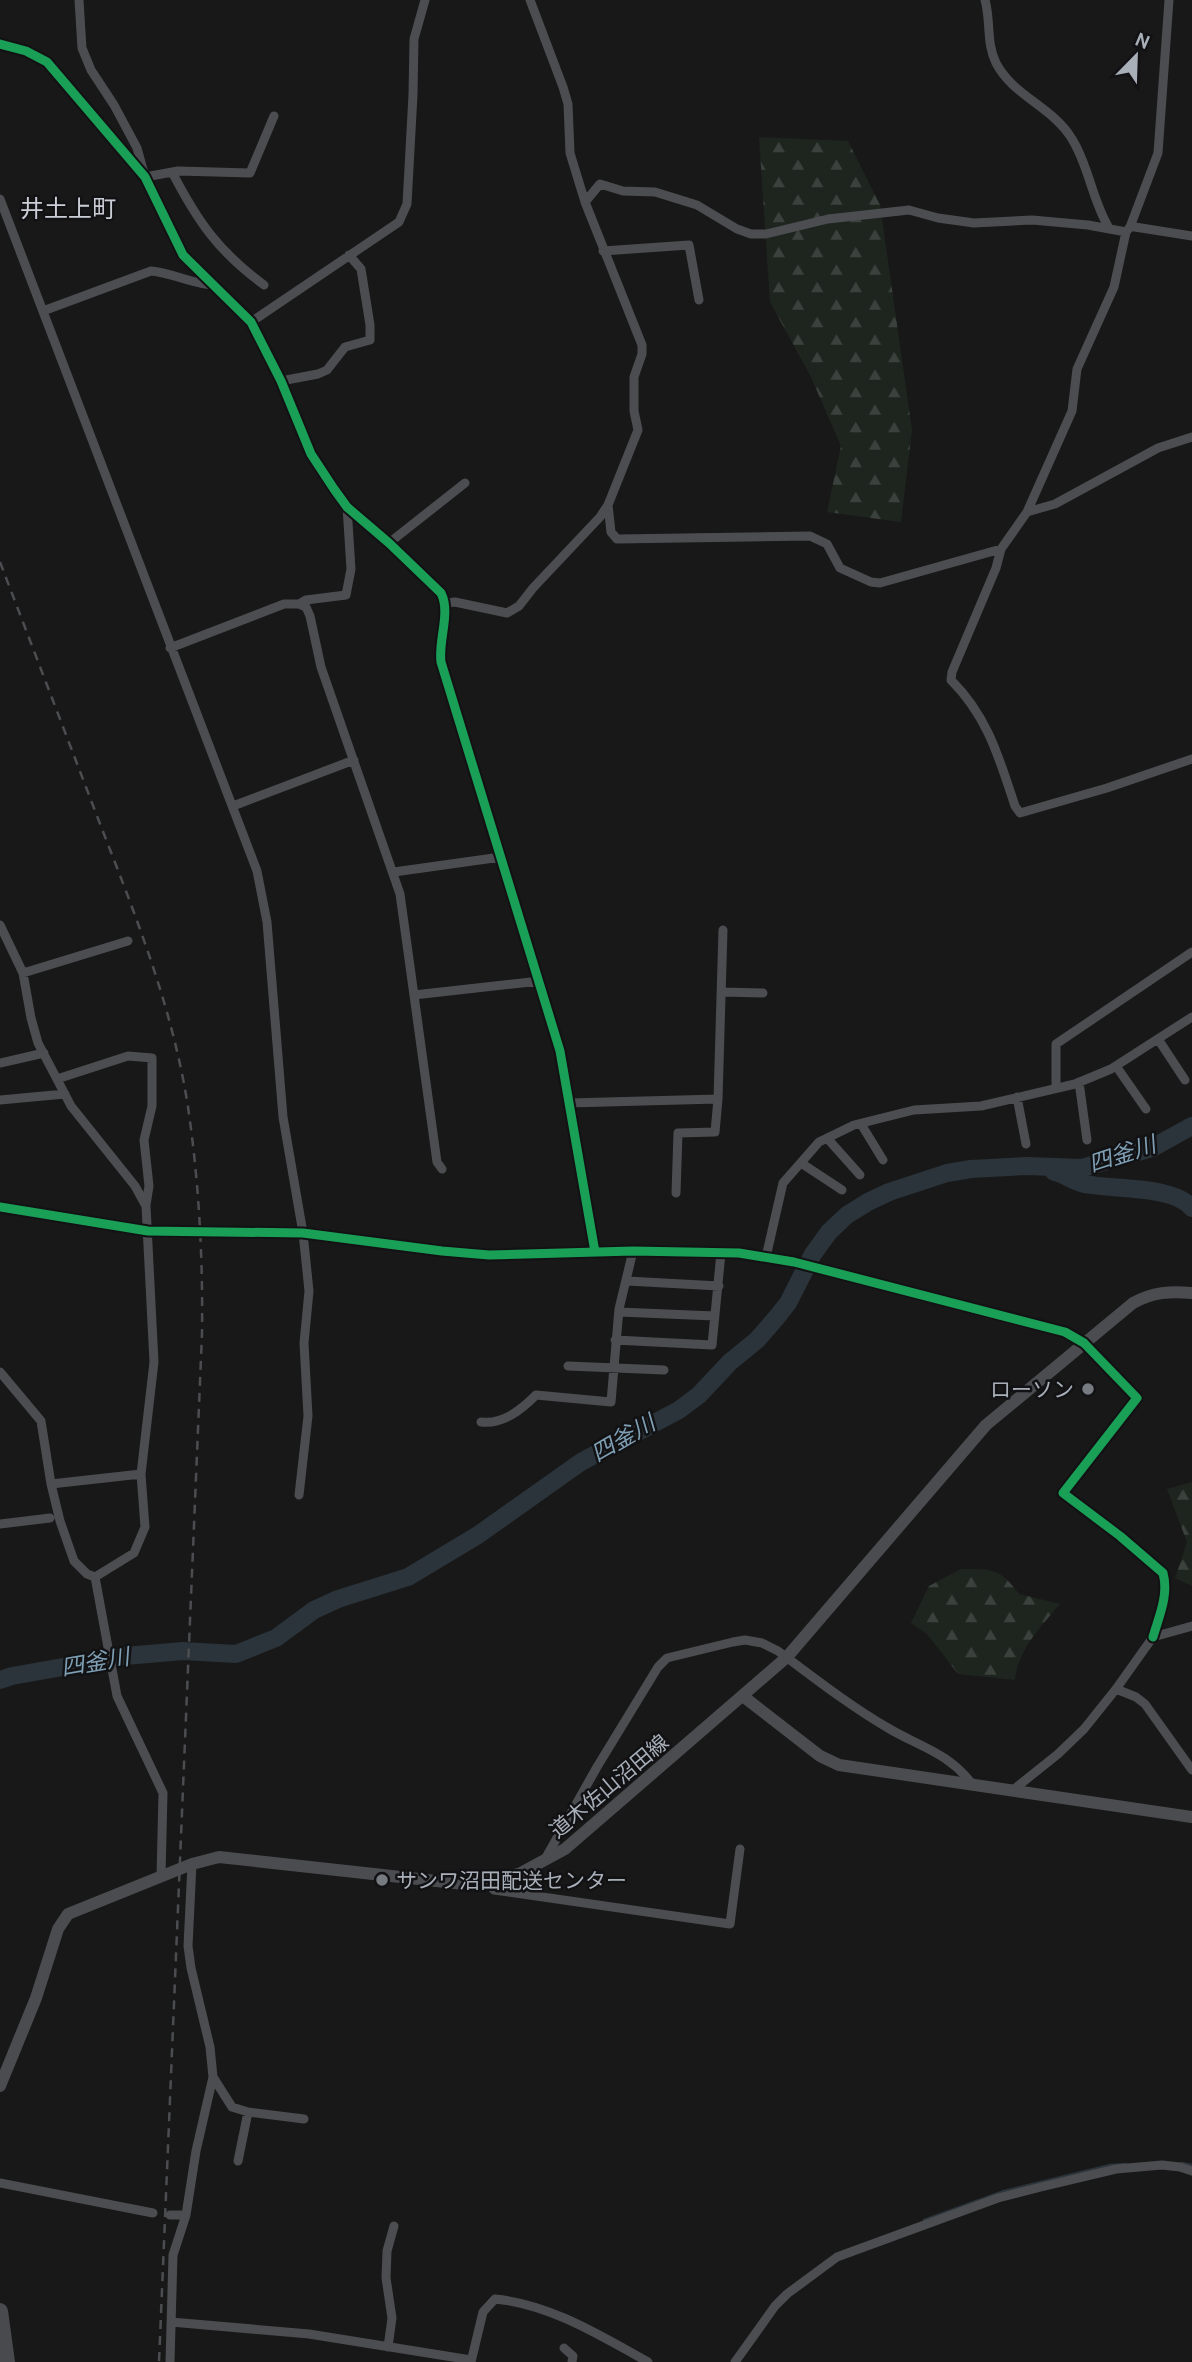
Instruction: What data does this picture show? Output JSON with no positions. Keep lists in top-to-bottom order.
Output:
{
  "streets": {
    "street": ["道木佐山沼田線"]
  },
  "districts": ["井土上町"],
  "water": ["四釜川"],
  "places": ["ローソン", "サンワ沼田配送センター"],
  "north": "top right"
}
